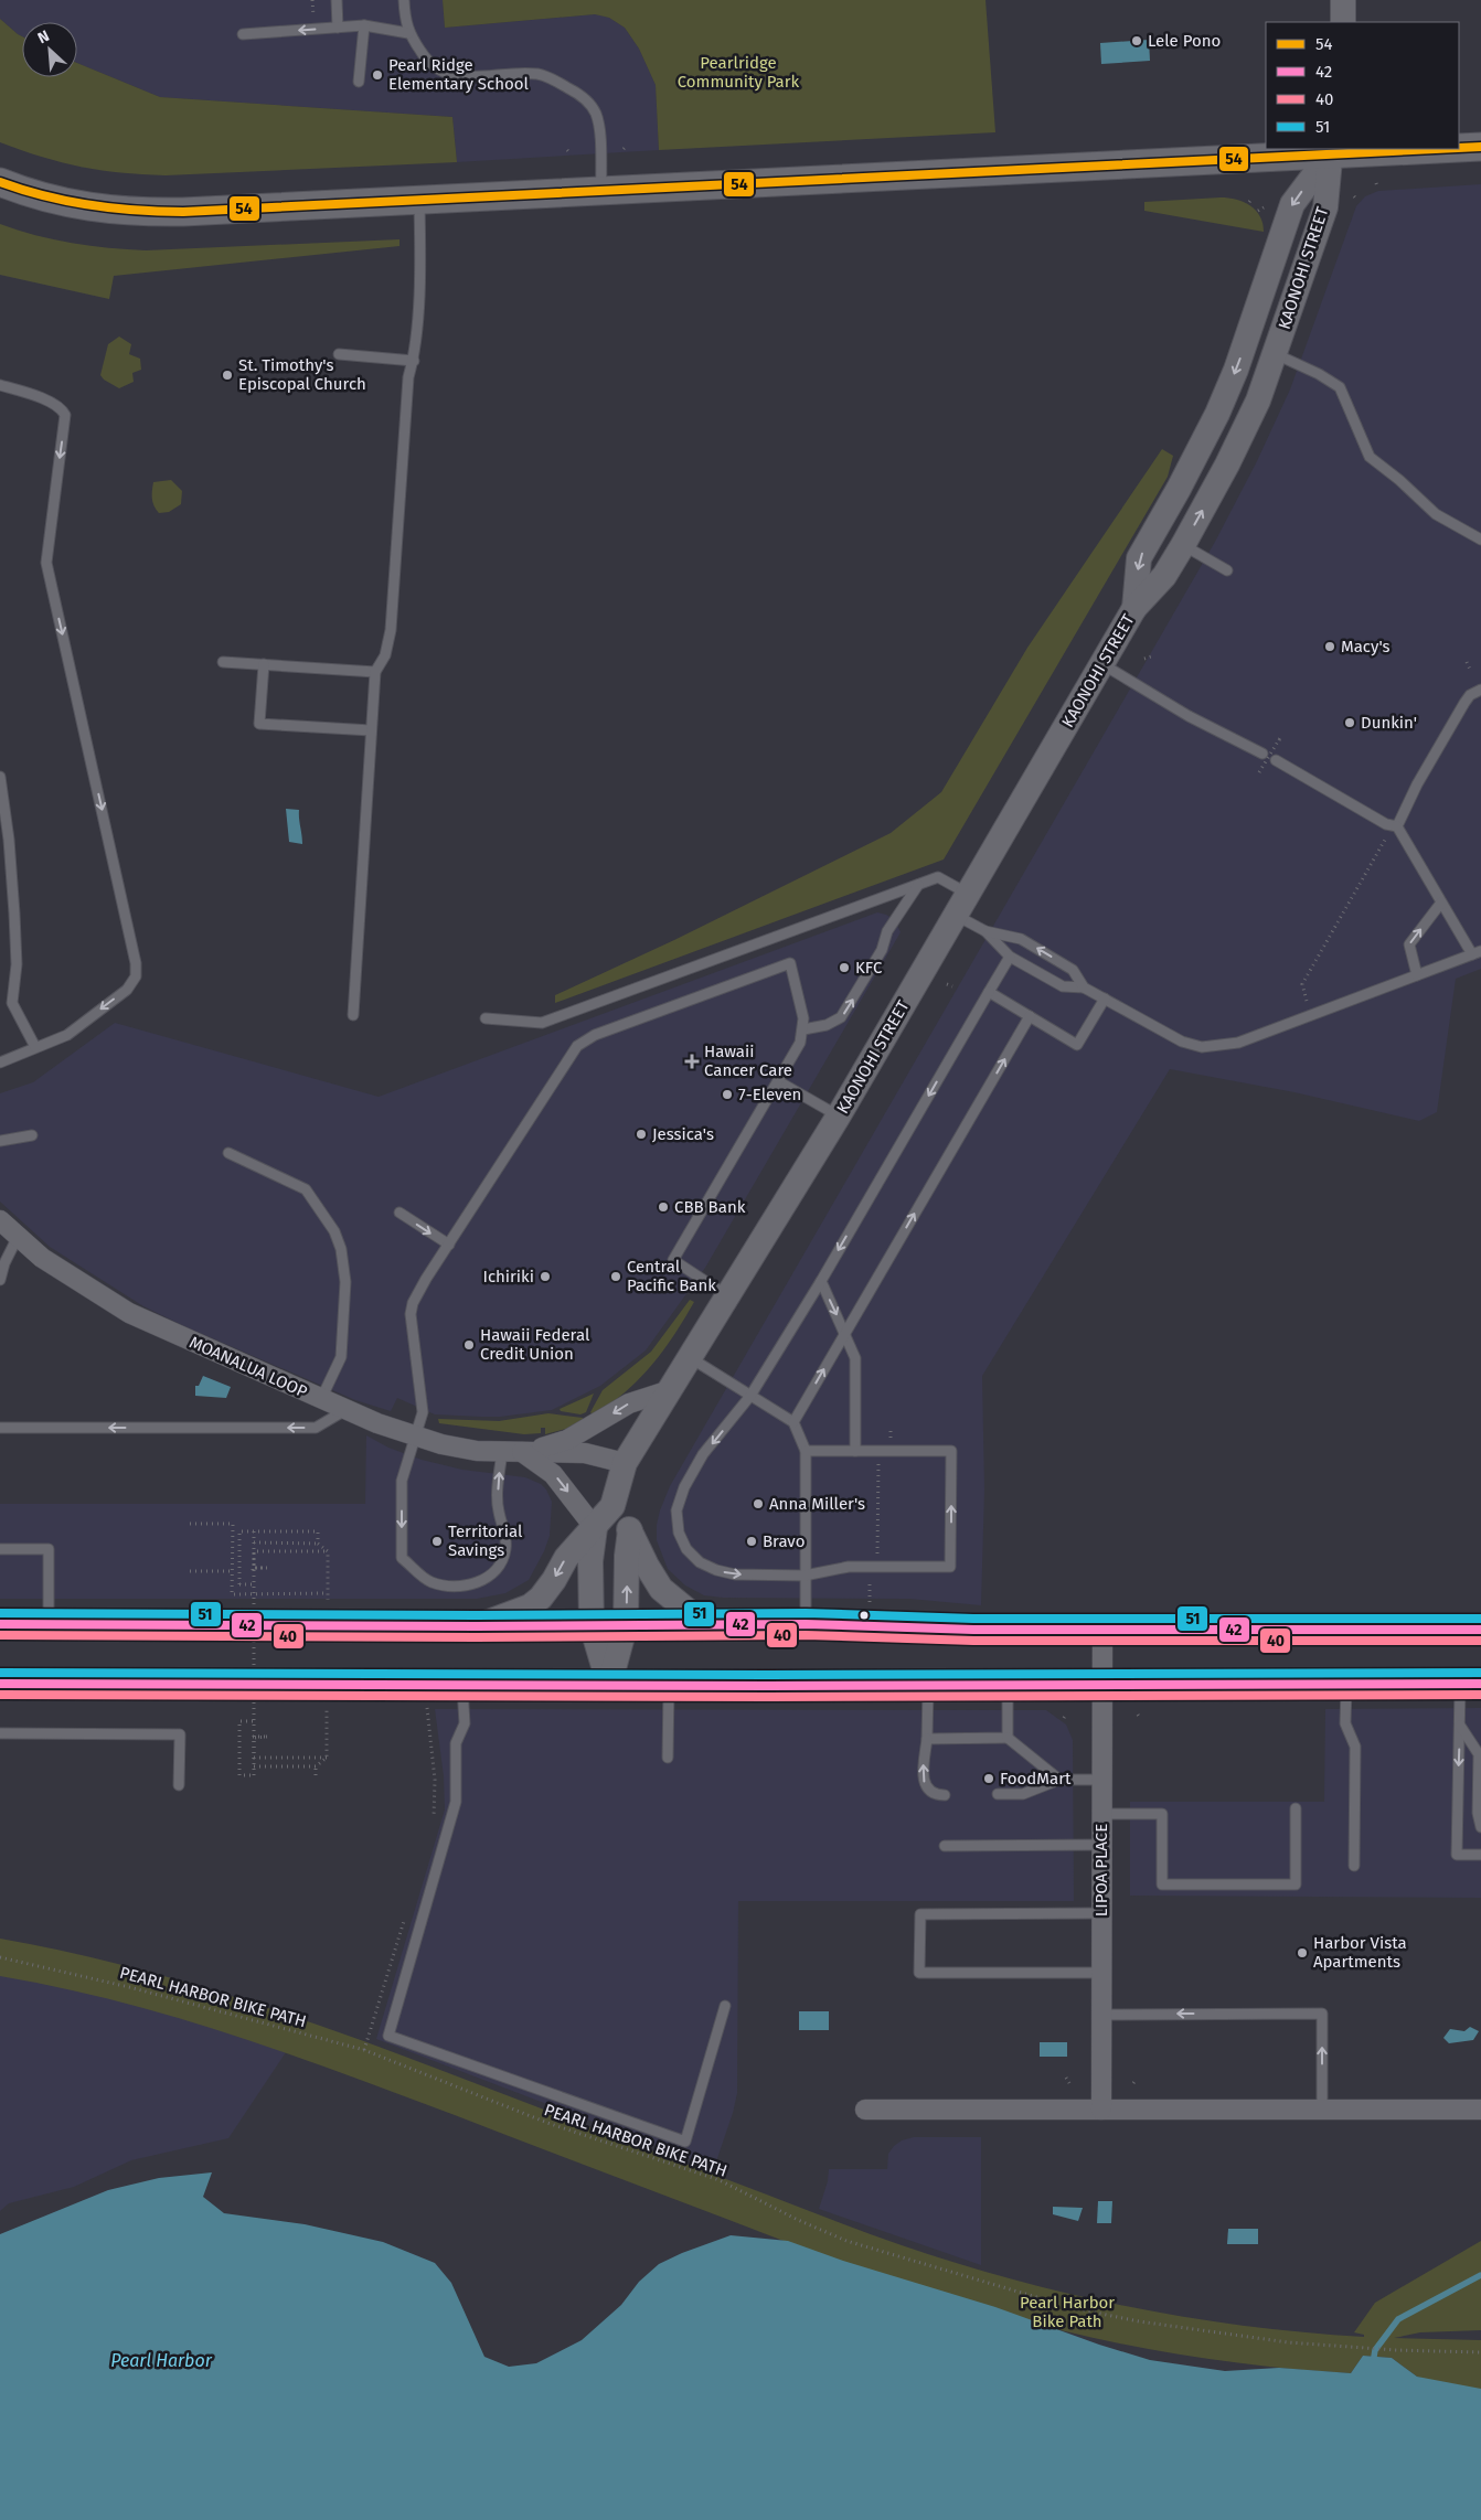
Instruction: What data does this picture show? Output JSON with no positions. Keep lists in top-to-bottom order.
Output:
{
  "streets": {
    "street": ["KAONOHI STREET", "MOANALUA LOOP", "LIPOA PLACE"],
    "path": ["PEARL HARBOR BIKE PATH"]
  },
  "crossings": [
    ["KAONOHI STREET", "MOANALUA LOOP"]
  ],
  "water": ["Pearl Harbor"],
  "parks": ["Pearlridge Community Park", "Pearl Harbor Bike Path"],
  "places": {
    "other": [
      "Lele Pono",
      "Pearl Ridge Elementary School",
      "St. Timothy's Episcopal Church",
      "Macy's",
      "Dunkin'",
      "KFC",
      "7-Eleven",
      "Jessica's",
      "CBB Bank",
      "Ichiriki",
      "Central Pacific Bank",
      "Hawaii Federal Credit Union",
      "Anna Miller's",
      "Territorial Savings",
      "Bravo",
      "FoodMart",
      "Harbor Vista Apartments"
    ],
    "health": ["Hawaii Cancer Care"]
  },
  "lines": [
    "transit line 54",
    "transit line 51",
    "transit line 42",
    "transit line 40"
  ],
  "legend": [
    "54",
    "42",
    "40",
    "51"
  ],
  "north": "top left"
}
